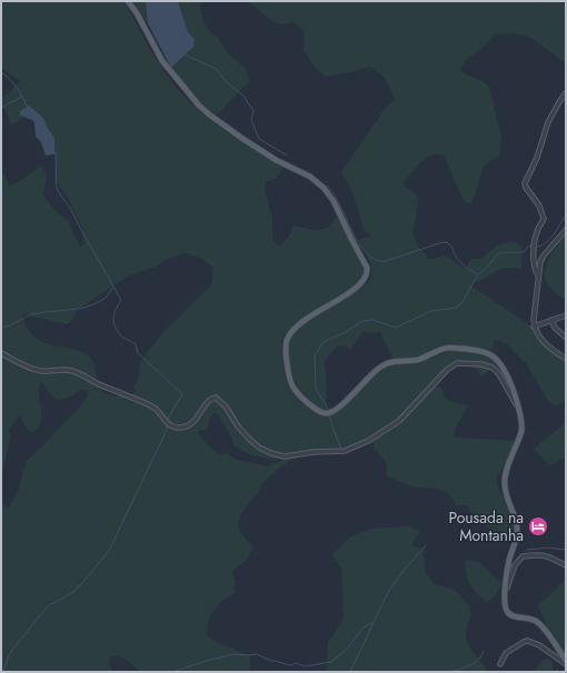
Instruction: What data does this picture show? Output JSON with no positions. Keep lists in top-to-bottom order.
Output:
{
  "places": {
    "hotel": ["Pousada na Montanha"]
  }
}
